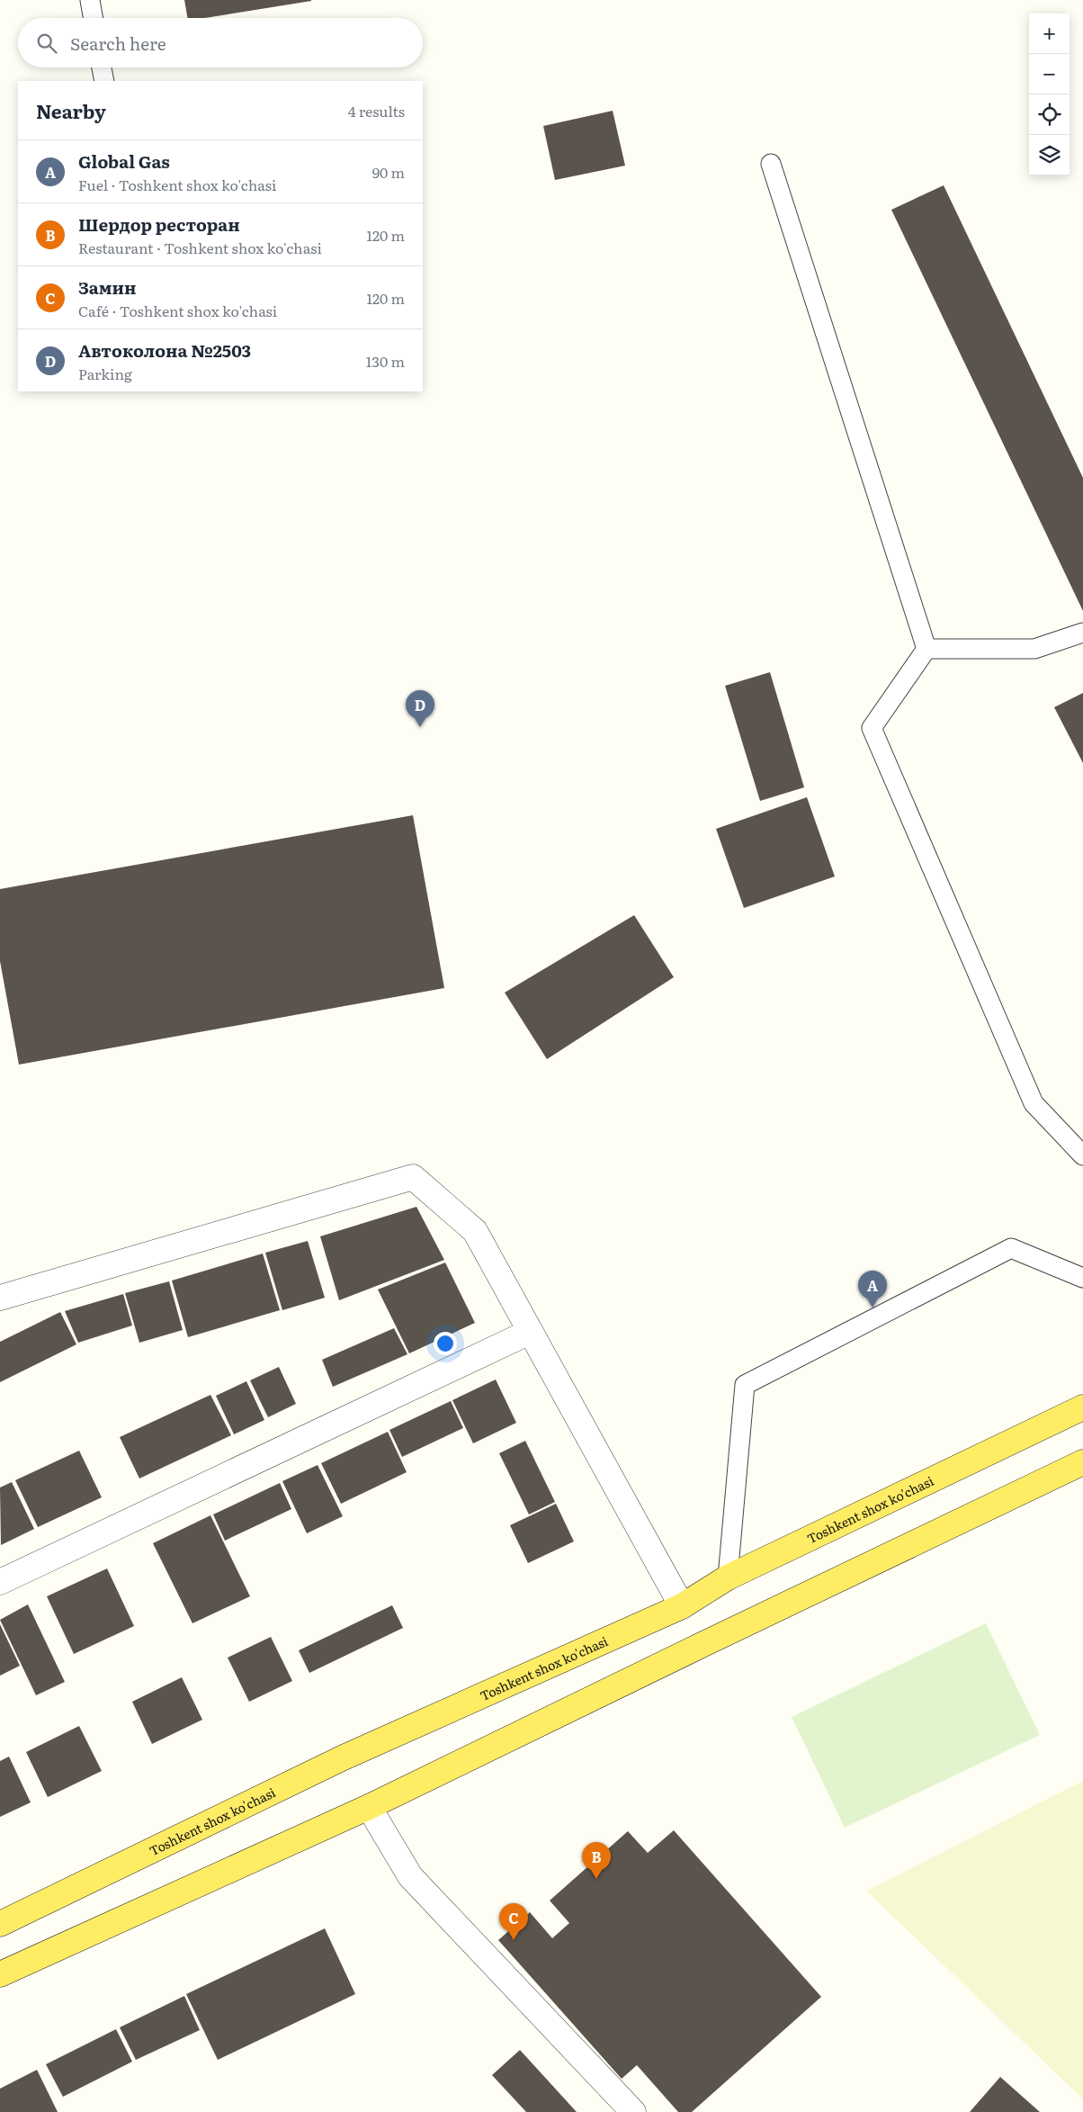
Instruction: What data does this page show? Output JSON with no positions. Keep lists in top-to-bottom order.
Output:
{
  "streets": {
    "main road": ["Toshkent shox ko'chasi"]
  },
  "page": {
    "map_buttons": ["+", "−"],
    "search": "Search here",
    "heading": ["Nearby", "4 results"],
    "list": [
      {
        "mark": "A",
        "name": "Global Gas",
        "note": "Fuel · Toshkent shox ko'chasi",
        "value": "90 m"
      },
      {
        "mark": "B",
        "name": "Шердор ресторан",
        "note": "Restaurant · Toshkent shox ko'chasi",
        "value": "120 m"
      },
      {
        "mark": "C",
        "name": "Замин",
        "note": "Café · Toshkent shox ko'chasi",
        "value": "120 m"
      },
      {
        "mark": "D",
        "name": "Автоколона №2503",
        "note": "Parking",
        "value": "130 m"
      }
    ],
    "pins": [
      "D",
      "A",
      "B",
      "C"
    ]
  }
}
